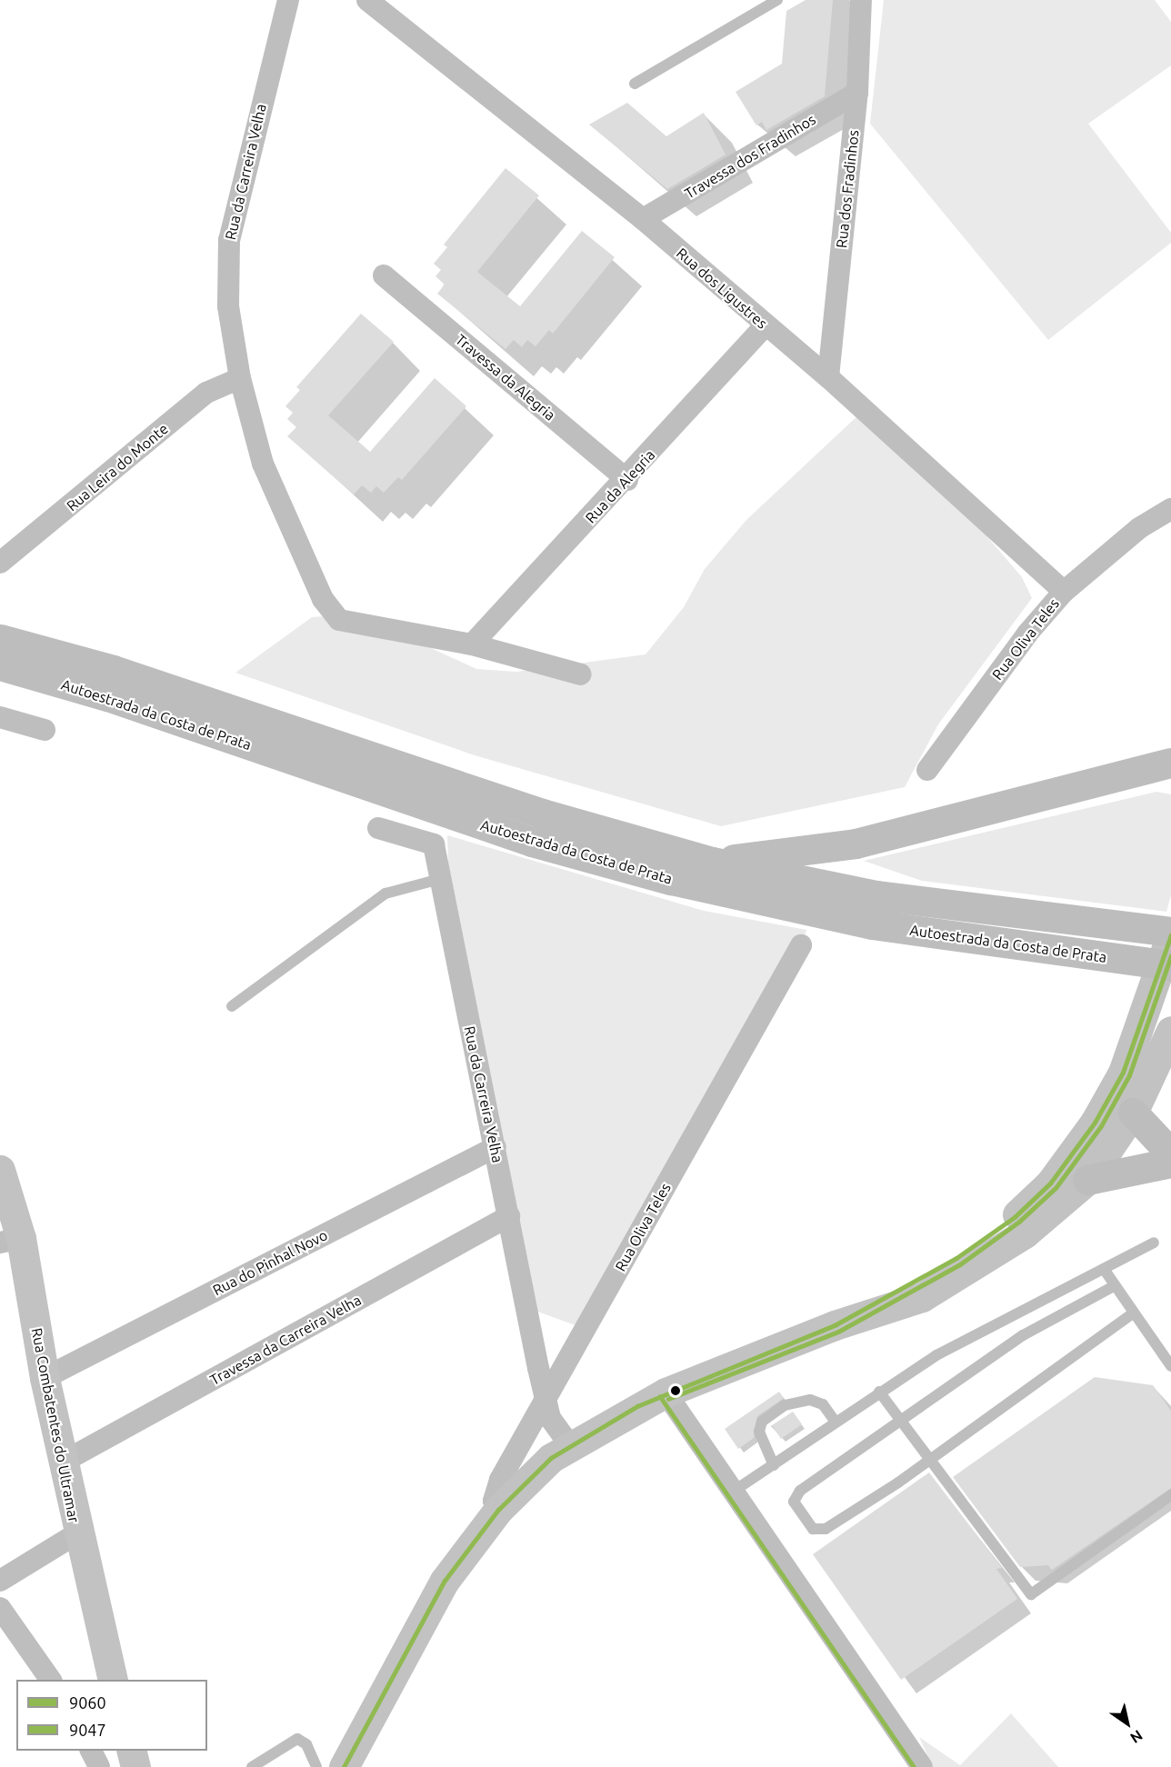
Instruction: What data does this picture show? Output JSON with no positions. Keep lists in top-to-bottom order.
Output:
{
  "streets": {
    "highway": ["Autoestrada da Costa de Prata"],
    "main road": ["Rua Combatentes do Ultramar"],
    "street": [
      "Travessa dos Fradinhos",
      "Rua da Carreira Velha",
      "Rua dos Fradinhos",
      "Rua dos Ligustres",
      "Travessa da Alegria",
      "Rua Leira do Monte",
      "Rua da Alegria",
      "Rua Oliva Teles",
      "Rua do Pinhal Novo",
      "Travessa da Carreira Velha"
    ]
  },
  "crossings": [
    ["Travessa dos Fradinhos", "Rua dos Fradinhos"],
    ["Travessa dos Fradinhos", "Rua dos Ligustres"],
    ["Rua da Carreira Velha", "Rua Leira do Monte"],
    ["Rua da Carreira Velha", "Rua da Alegria"],
    ["Rua da Carreira Velha", "Rua Oliva Teles"],
    ["Rua da Carreira Velha", "Rua do Pinhal Novo"],
    ["Rua da Carreira Velha", "Travessa da Carreira Velha"],
    ["Rua dos Fradinhos", "Rua dos Ligustres"],
    ["Rua dos Ligustres", "Rua da Alegria"],
    ["Rua dos Ligustres", "Rua Oliva Teles"],
    ["Travessa da Alegria", "Rua da Alegria"],
    ["Rua do Pinhal Novo", "Rua Combatentes do Ultramar"],
    ["Travessa da Carreira Velha", "Rua Combatentes do Ultramar"]
  ],
  "lines": ["transit line 9060", "transit line 9047"],
  "legend": ["9060", "9047"],
  "north": "bottom right"
}
